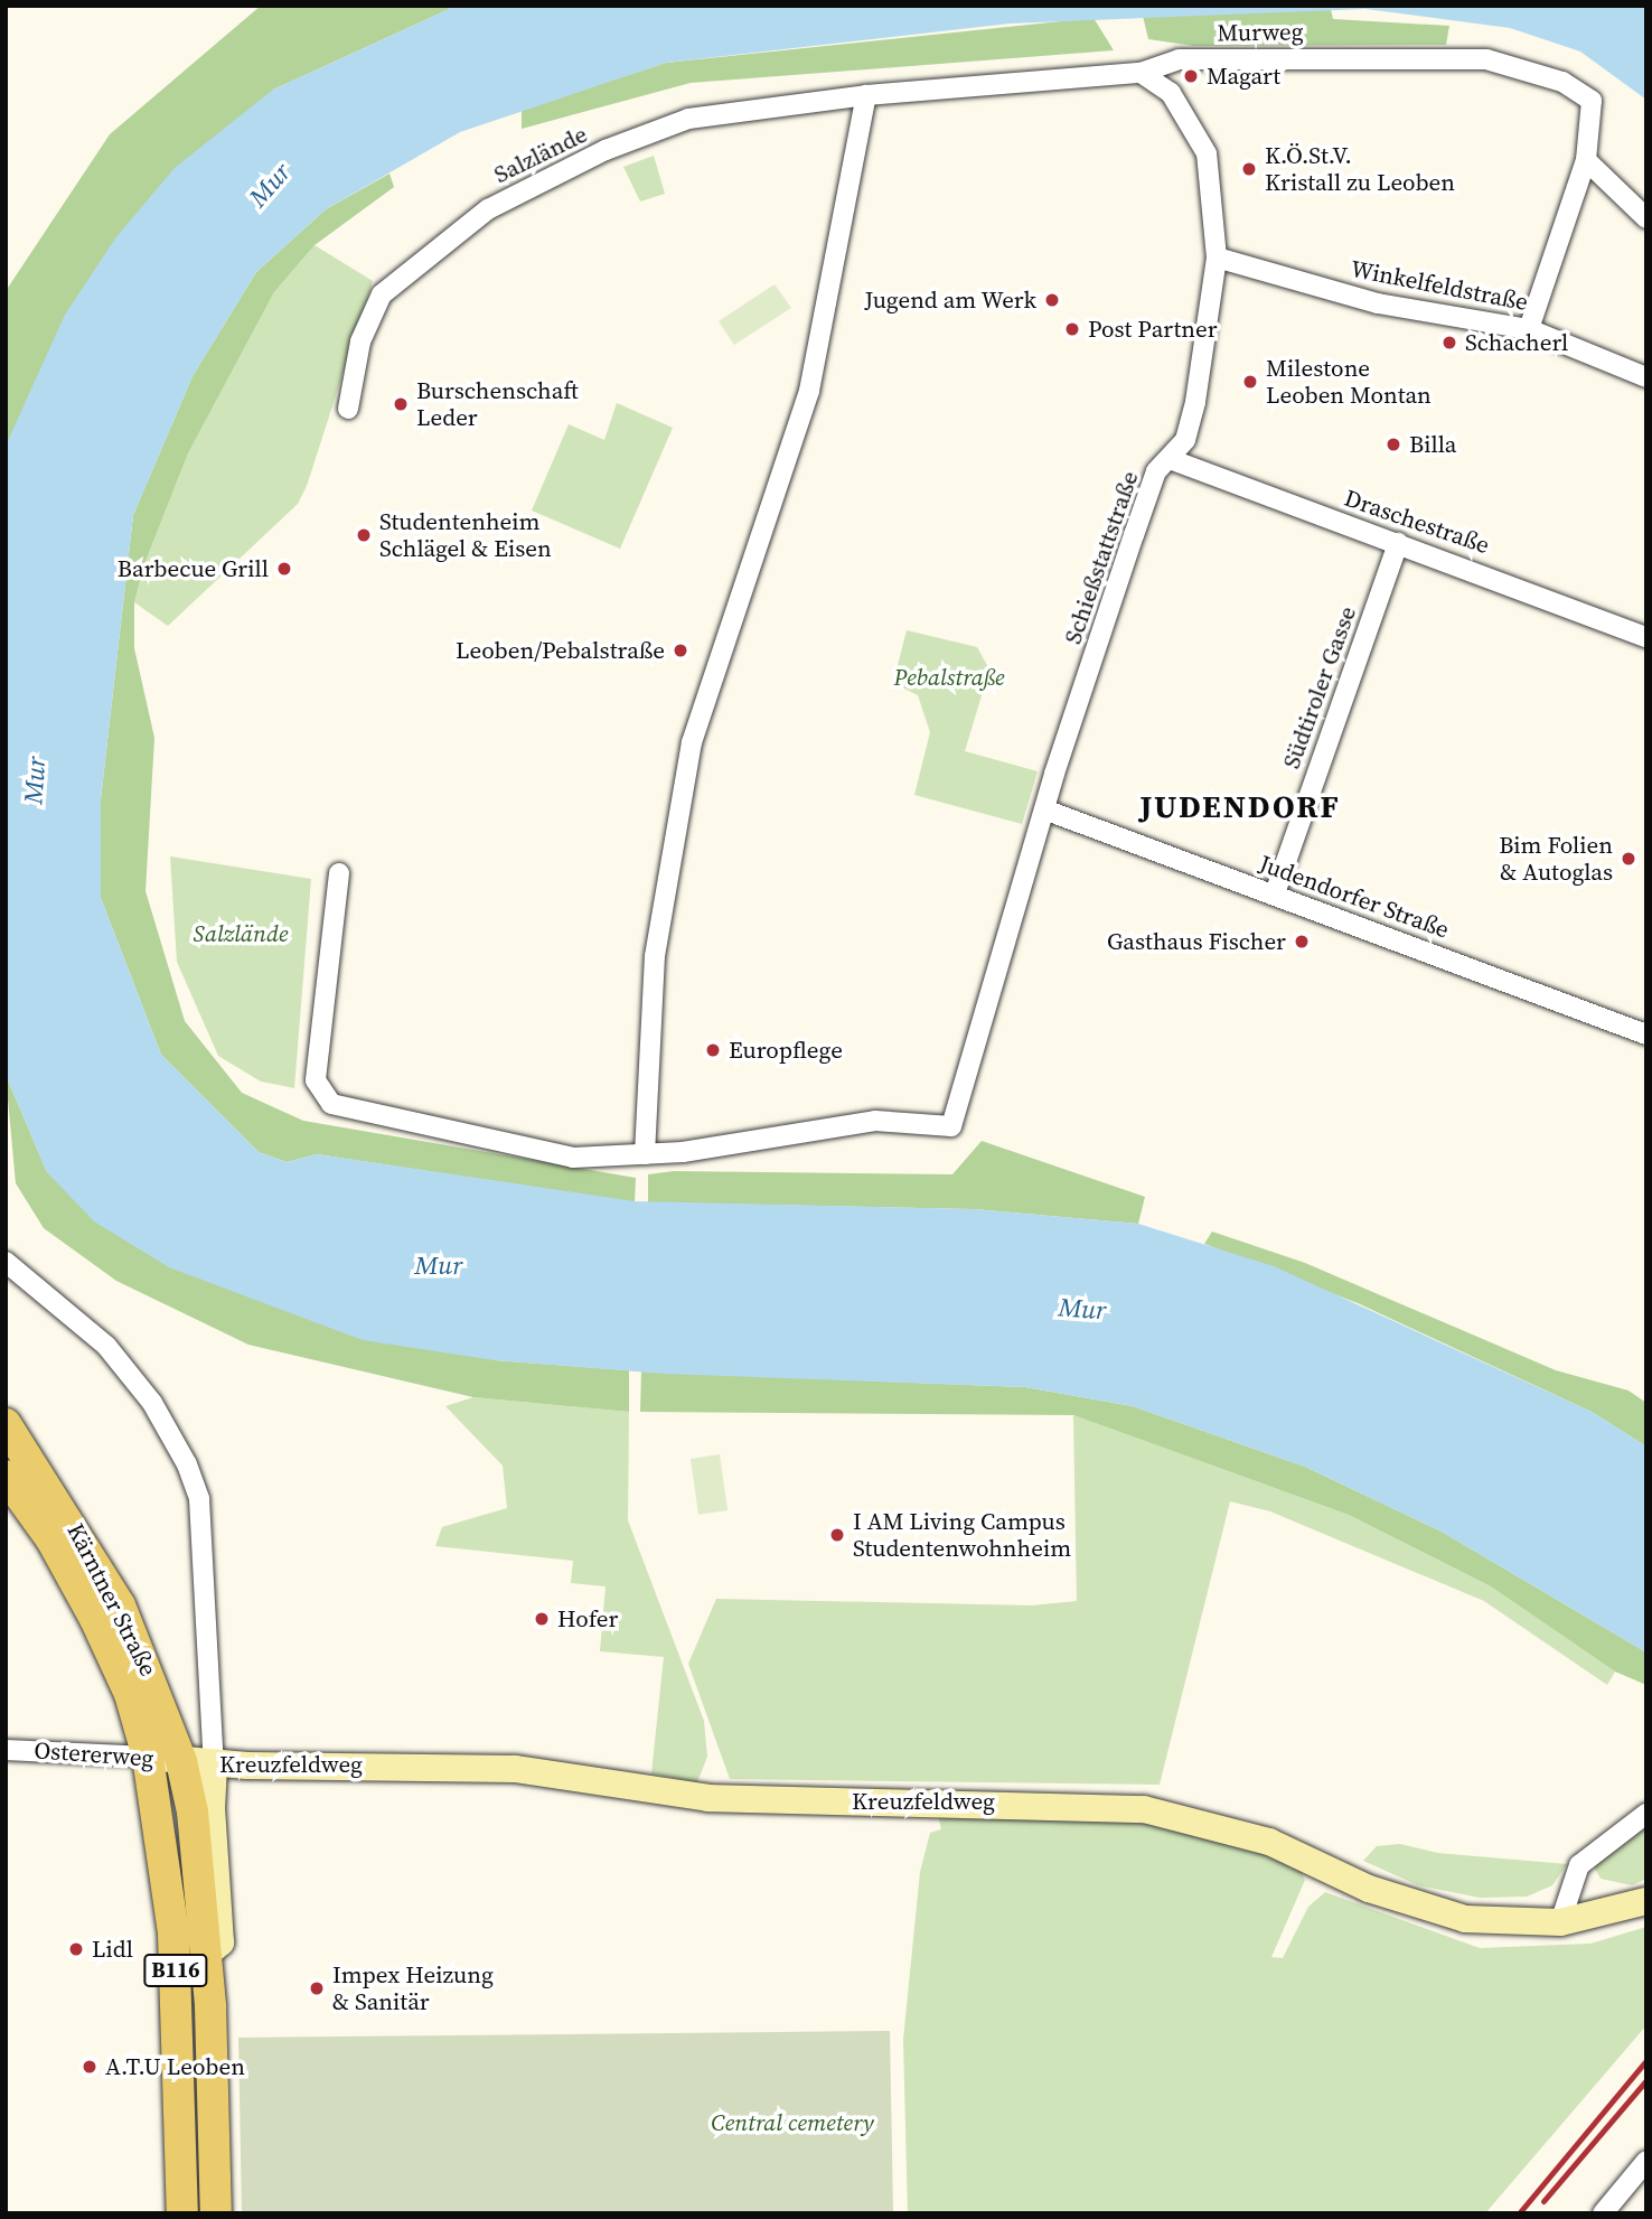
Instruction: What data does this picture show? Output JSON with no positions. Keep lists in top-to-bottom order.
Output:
{
  "streets": {
    "main road": [
      "Kärntner Straße",
      "Ostererweg",
      "Kreuzfeldweg",
      "B116"
    ],
    "street": [
      "Murweg",
      "Salzlände",
      "Winkelfeldstraße",
      "Draschestraße",
      "Schießstattstraße",
      "Südtiroler Gasse",
      "Judendorfer Straße"
    ]
  },
  "crossings": [
    ["Murweg", "Salzlände"],
    ["Murweg", "Winkelfeldstraße"],
    ["Murweg", "Schießstattstraße"],
    ["Winkelfeldstraße", "Schießstattstraße"],
    ["Draschestraße", "Schießstattstraße"],
    ["Draschestraße", "Südtiroler Gasse"],
    ["Schießstattstraße", "Judendorfer Straße"],
    ["Südtiroler Gasse", "Judendorfer Straße"],
    ["Kärntner Straße", "Ostererweg"],
    ["Kärntner Straße", "Kreuzfeldweg"],
    ["Ostererweg", "Kreuzfeldweg"]
  ],
  "districts": ["JUDENDORF"],
  "water": ["Mur"],
  "parks": ["Pebalstraße", "Salzlände", "Central cemetery"],
  "places": [
    "Magart",
    "K.Ö.St.V. Kristall zu Leoben",
    "Jugend am Werk",
    "Post Partner",
    "Schacherl",
    "Milestone Leoben Montan",
    "Burschenschaft Leder",
    "Billa",
    "Studentenheim Schlägel & Eisen",
    "Barbecue Grill",
    "Leoben/Pebalstraße",
    "Bim Folien & Autoglas",
    "Gasthaus Fischer",
    "Europflege",
    "I AM Living Campus Studentenwohnheim",
    "Hofer",
    "Lidl",
    "Impex Heizung & Sanitär",
    "A.T.U Leoben"
  ]
}
